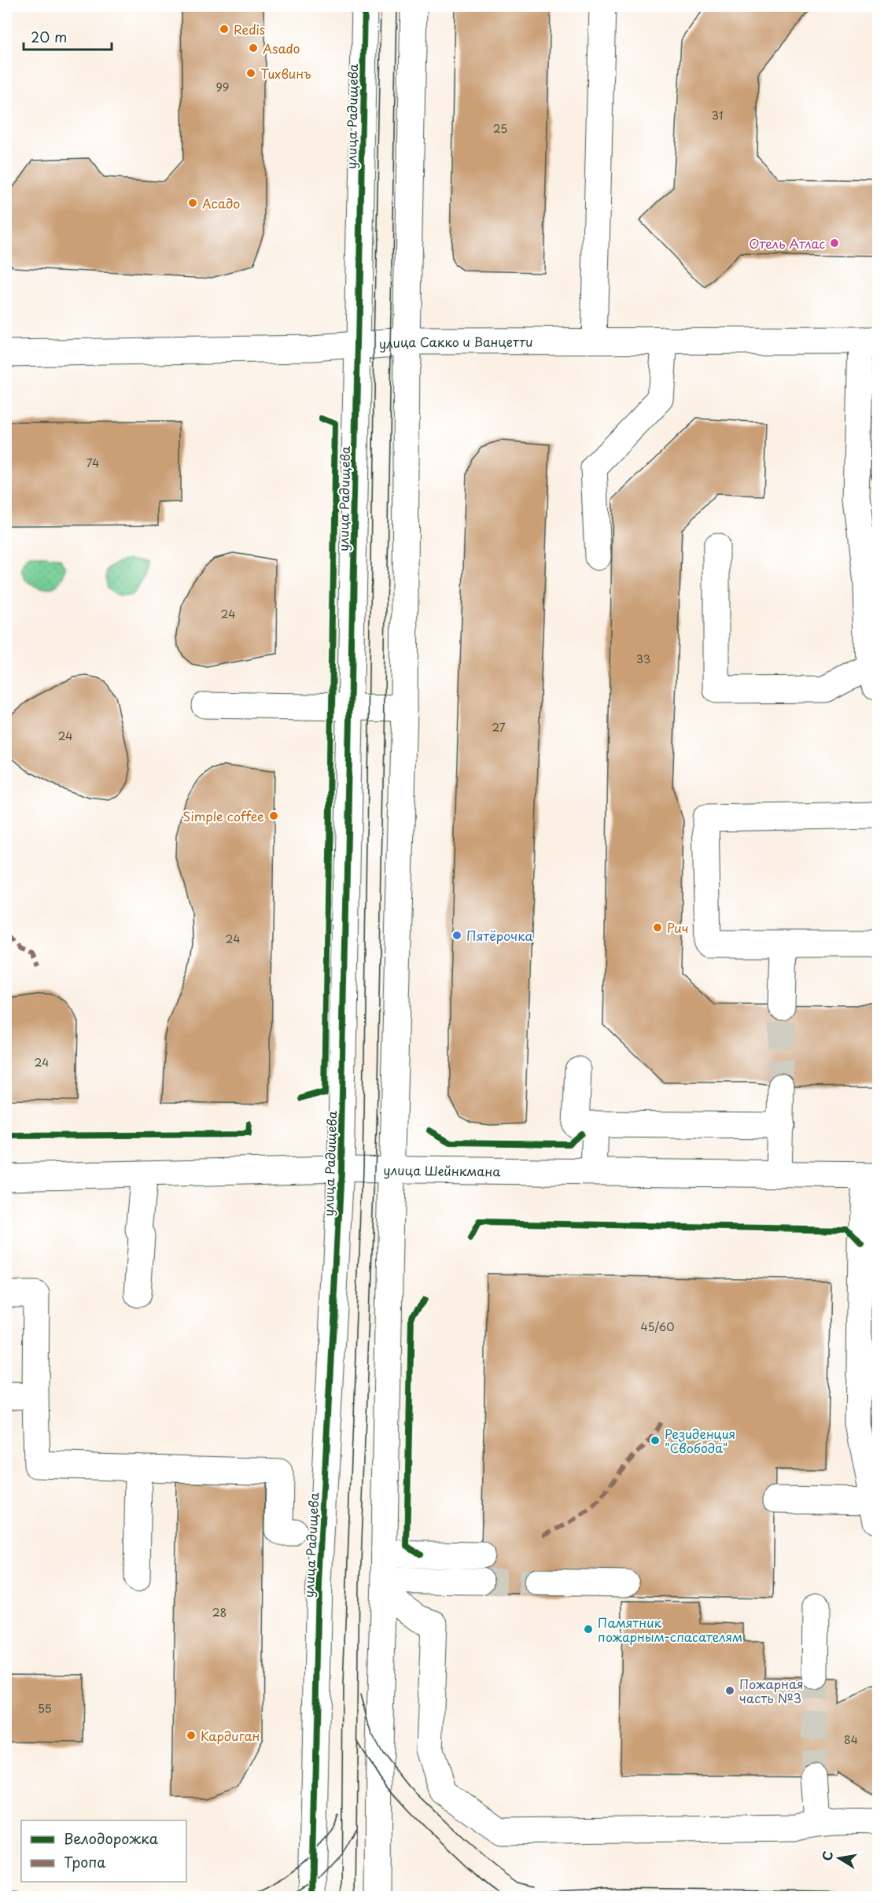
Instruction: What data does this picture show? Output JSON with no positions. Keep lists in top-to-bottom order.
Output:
{
  "streets": {
    "street": ["улица Радищева", "улица Сакко и Ванцетти", "улица Шейнкмана"]
  },
  "crossings": [
    ["улица Радищева", "улица Сакко и Ванцетти"],
    ["улица Радищева", "улица Шейнкмана"]
  ],
  "places": [
    "Redis",
    "Asado",
    "Тихвинъ",
    "Асадо",
    "Отель Атлас",
    "Simple coffee",
    "Рич",
    "Пятёрочка",
    "Резиденция \"Свобода\"",
    "Памятник пожарным-спасателям",
    "Пожарная часть №3",
    "Кардиган"
  ],
  "house_numbers": [
    "99",
    "31",
    "25",
    "74",
    "24",
    "33",
    "27",
    "24",
    "24",
    "24",
    "45/60",
    "28",
    "55",
    "84"
  ],
  "legend": ["Велодорожка", "Тропа"],
  "scale_bar": "20 m",
  "north": "left"
}
